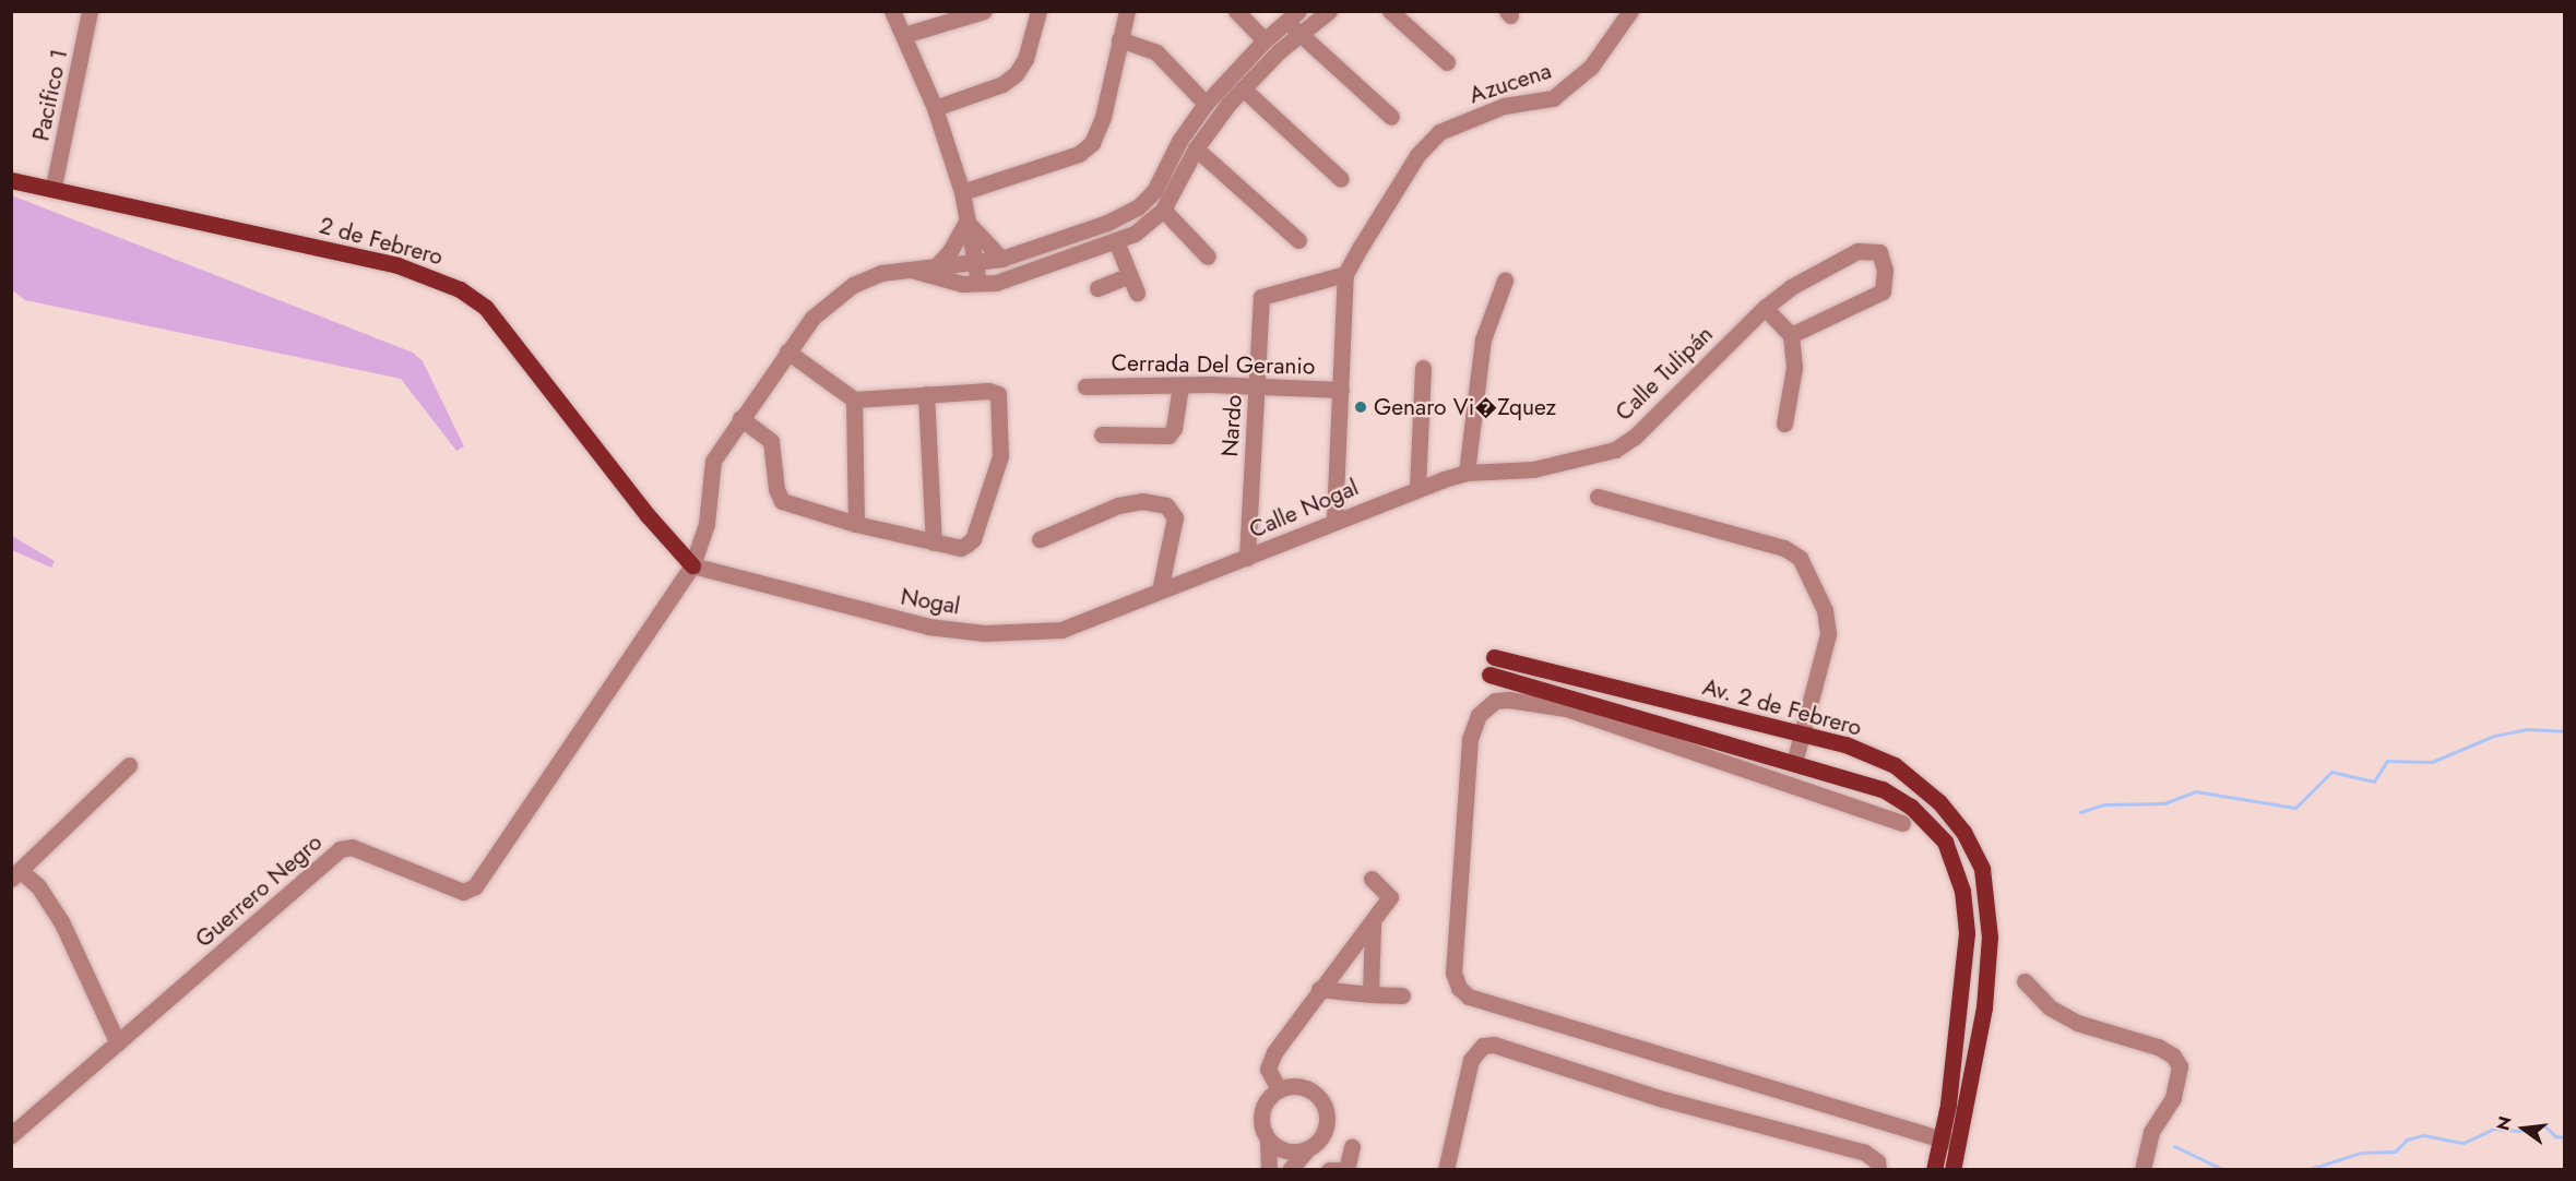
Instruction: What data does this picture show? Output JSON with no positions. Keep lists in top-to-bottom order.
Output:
{
  "streets": {
    "main road": ["2 de Febrero", "Av. 2 de Febrero"],
    "street": [
      "Azucena",
      "Pacifico 1",
      "Cerrada Del Geranio",
      "Calle Tulipán",
      "Nardo",
      "Calle Nogal",
      "Nogal",
      "Guerrero Negro"
    ]
  },
  "crossings": [
    ["Azucena", "Nardo"],
    ["Pacifico 1", "2 de Febrero"],
    ["2 de Febrero", "Nogal"],
    ["2 de Febrero", "Guerrero Negro"],
    ["Cerrada Del Geranio", "Nardo"],
    ["Calle Tulipán", "Calle Nogal"],
    ["Nardo", "Calle Nogal"],
    ["Calle Nogal", "Nogal"],
    ["Nogal", "Guerrero Negro"]
  ],
  "places": ["Genaro Vi�Zquez"],
  "north": "left"
}
